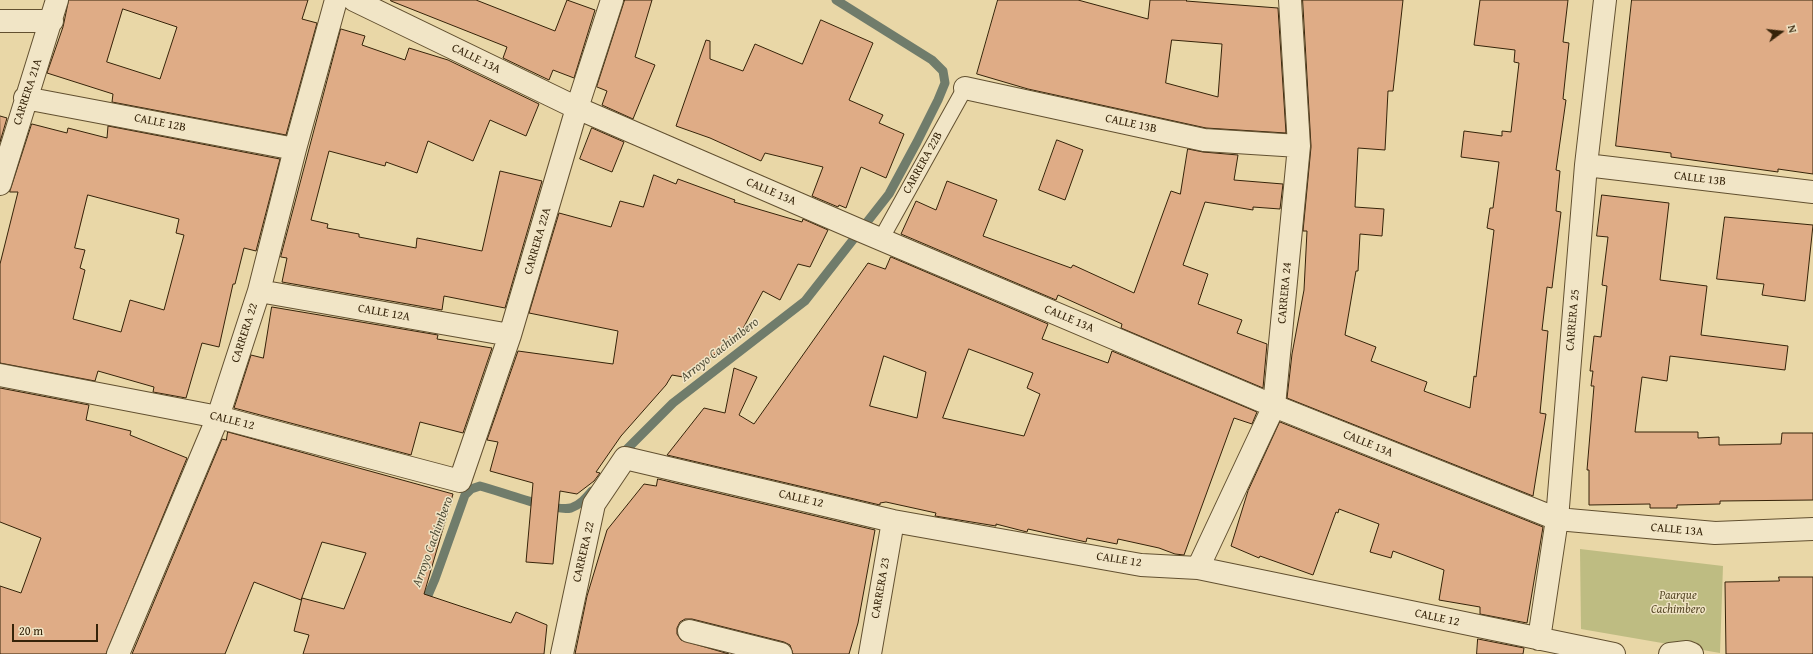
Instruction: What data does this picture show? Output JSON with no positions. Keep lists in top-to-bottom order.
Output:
{
  "streets": {
    "street": [
      "CALLE 13A",
      "CARRERA 21A",
      "CALLE 12B",
      "CALLE 13B",
      "CARRERA 22A",
      "CARRERA 24",
      "CALLE 12A",
      "CARRERA 25",
      "CARRERA 22",
      "CALLE 12",
      "CARRERA 23"
    ],
    "lane": ["CARRERA 22B"]
  },
  "crossings": [
    ["CALLE 13A", "CARRERA 22B"],
    ["CALLE 13A", "CARRERA 22A"],
    ["CALLE 13A", "CARRERA 24"],
    ["CALLE 13A", "CARRERA 25"],
    ["CARRERA 21A", "CALLE 12B"],
    ["CALLE 12B", "CARRERA 22"],
    ["CALLE 13B", "CARRERA 22B"],
    ["CALLE 13B", "CARRERA 24"],
    ["CALLE 13B", "CARRERA 25"],
    ["CARRERA 22A", "CALLE 12A"],
    ["CARRERA 22A", "CALLE 12"],
    ["CARRERA 24", "CALLE 12"],
    ["CALLE 12A", "CARRERA 22"],
    ["CARRERA 25", "CALLE 12"],
    ["CARRERA 22", "CALLE 12"],
    ["CALLE 12", "CARRERA 23"]
  ],
  "water": ["Arroyo Cachimbero"],
  "parks": ["Paarque Cachimbero"],
  "scale_bar": "20 m",
  "north": "right"
}
